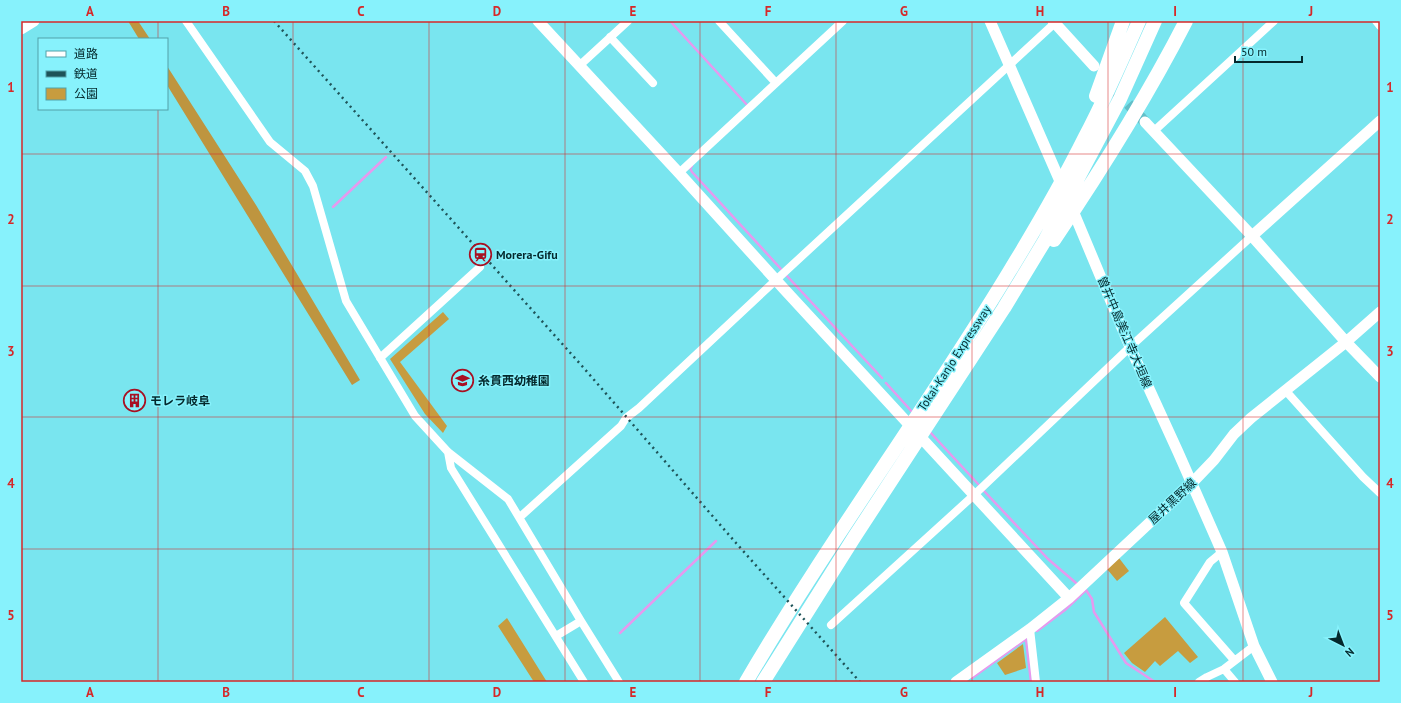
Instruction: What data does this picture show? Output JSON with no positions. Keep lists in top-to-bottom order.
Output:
{
  "streets": {
    "highway": ["Tokai-Kanjo Expressway"],
    "street": ["曽井中島美江寺大垣線", "屋井黒野線"]
  },
  "crossings": [
    ["曽井中島美江寺大垣線", "屋井黒野線"]
  ],
  "places": {
    "station": ["Morera-Gifu"],
    "school or university": ["糸貫西幼稚園"],
    "building": ["モレラ岐阜"]
  },
  "legend": ["道路", "鉄道", "公園"],
  "scale_bar": "50 m",
  "north": "bottom right",
  "grid": {
    "columns": [
      "A",
      "B",
      "C",
      "D",
      "E",
      "F",
      "G",
      "H",
      "I",
      "J"
    ],
    "rows": [
      "1",
      "2",
      "3",
      "4",
      "5"
    ]
  }
}
